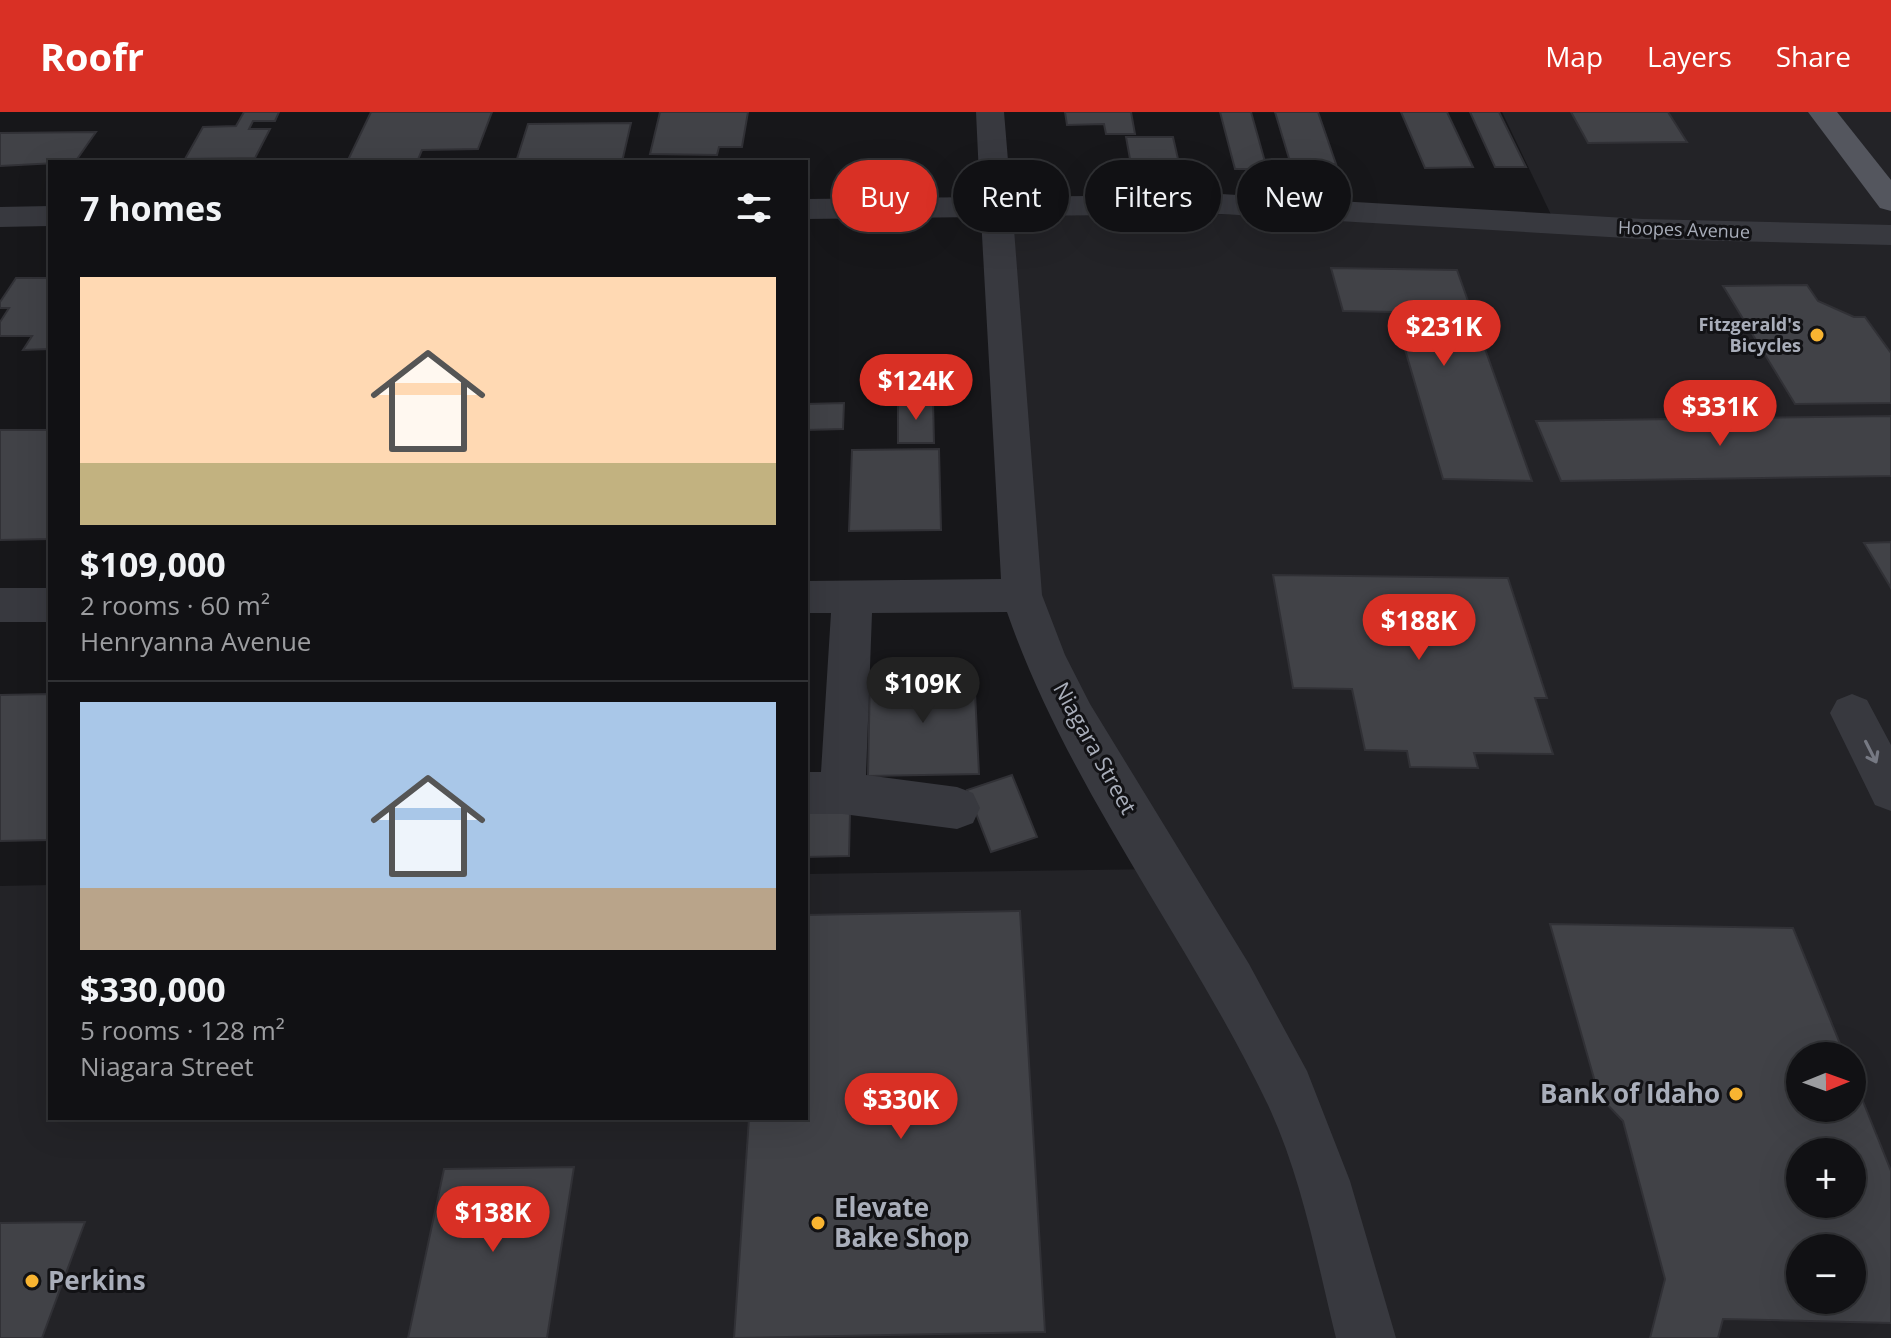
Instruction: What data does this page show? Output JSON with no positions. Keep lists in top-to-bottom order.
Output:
{
  "streets": {
    "street": ["Hoopes Avenue", "Niagara Street"]
  },
  "places": [
    "Fitzgerald's Bicycles",
    "Bank of Idaho",
    "Elevate Bake Shop",
    "Perkins"
  ],
  "north": "right",
  "page": {
    "header": "Roofr",
    "nav": ["Map", "Layers", "Share"],
    "chip": [
      "Buy",
      "Rent",
      "Filters",
      "New"
    ],
    "heading": "7 homes",
    "list": [
      {
        "name": "$109,000",
        "note": "2 rooms · 60 m² · Henryanna Avenue"
      },
      {
        "name": "$330,000",
        "note": "5 rooms · 128 m² · Niagara Street"
      }
    ],
    "price": [
      "$231K",
      "$124K",
      "$331K",
      "$188K",
      "$109K",
      "$330K",
      "$138K"
    ],
    "map_buttons": ["+", "−"]
  }
}
